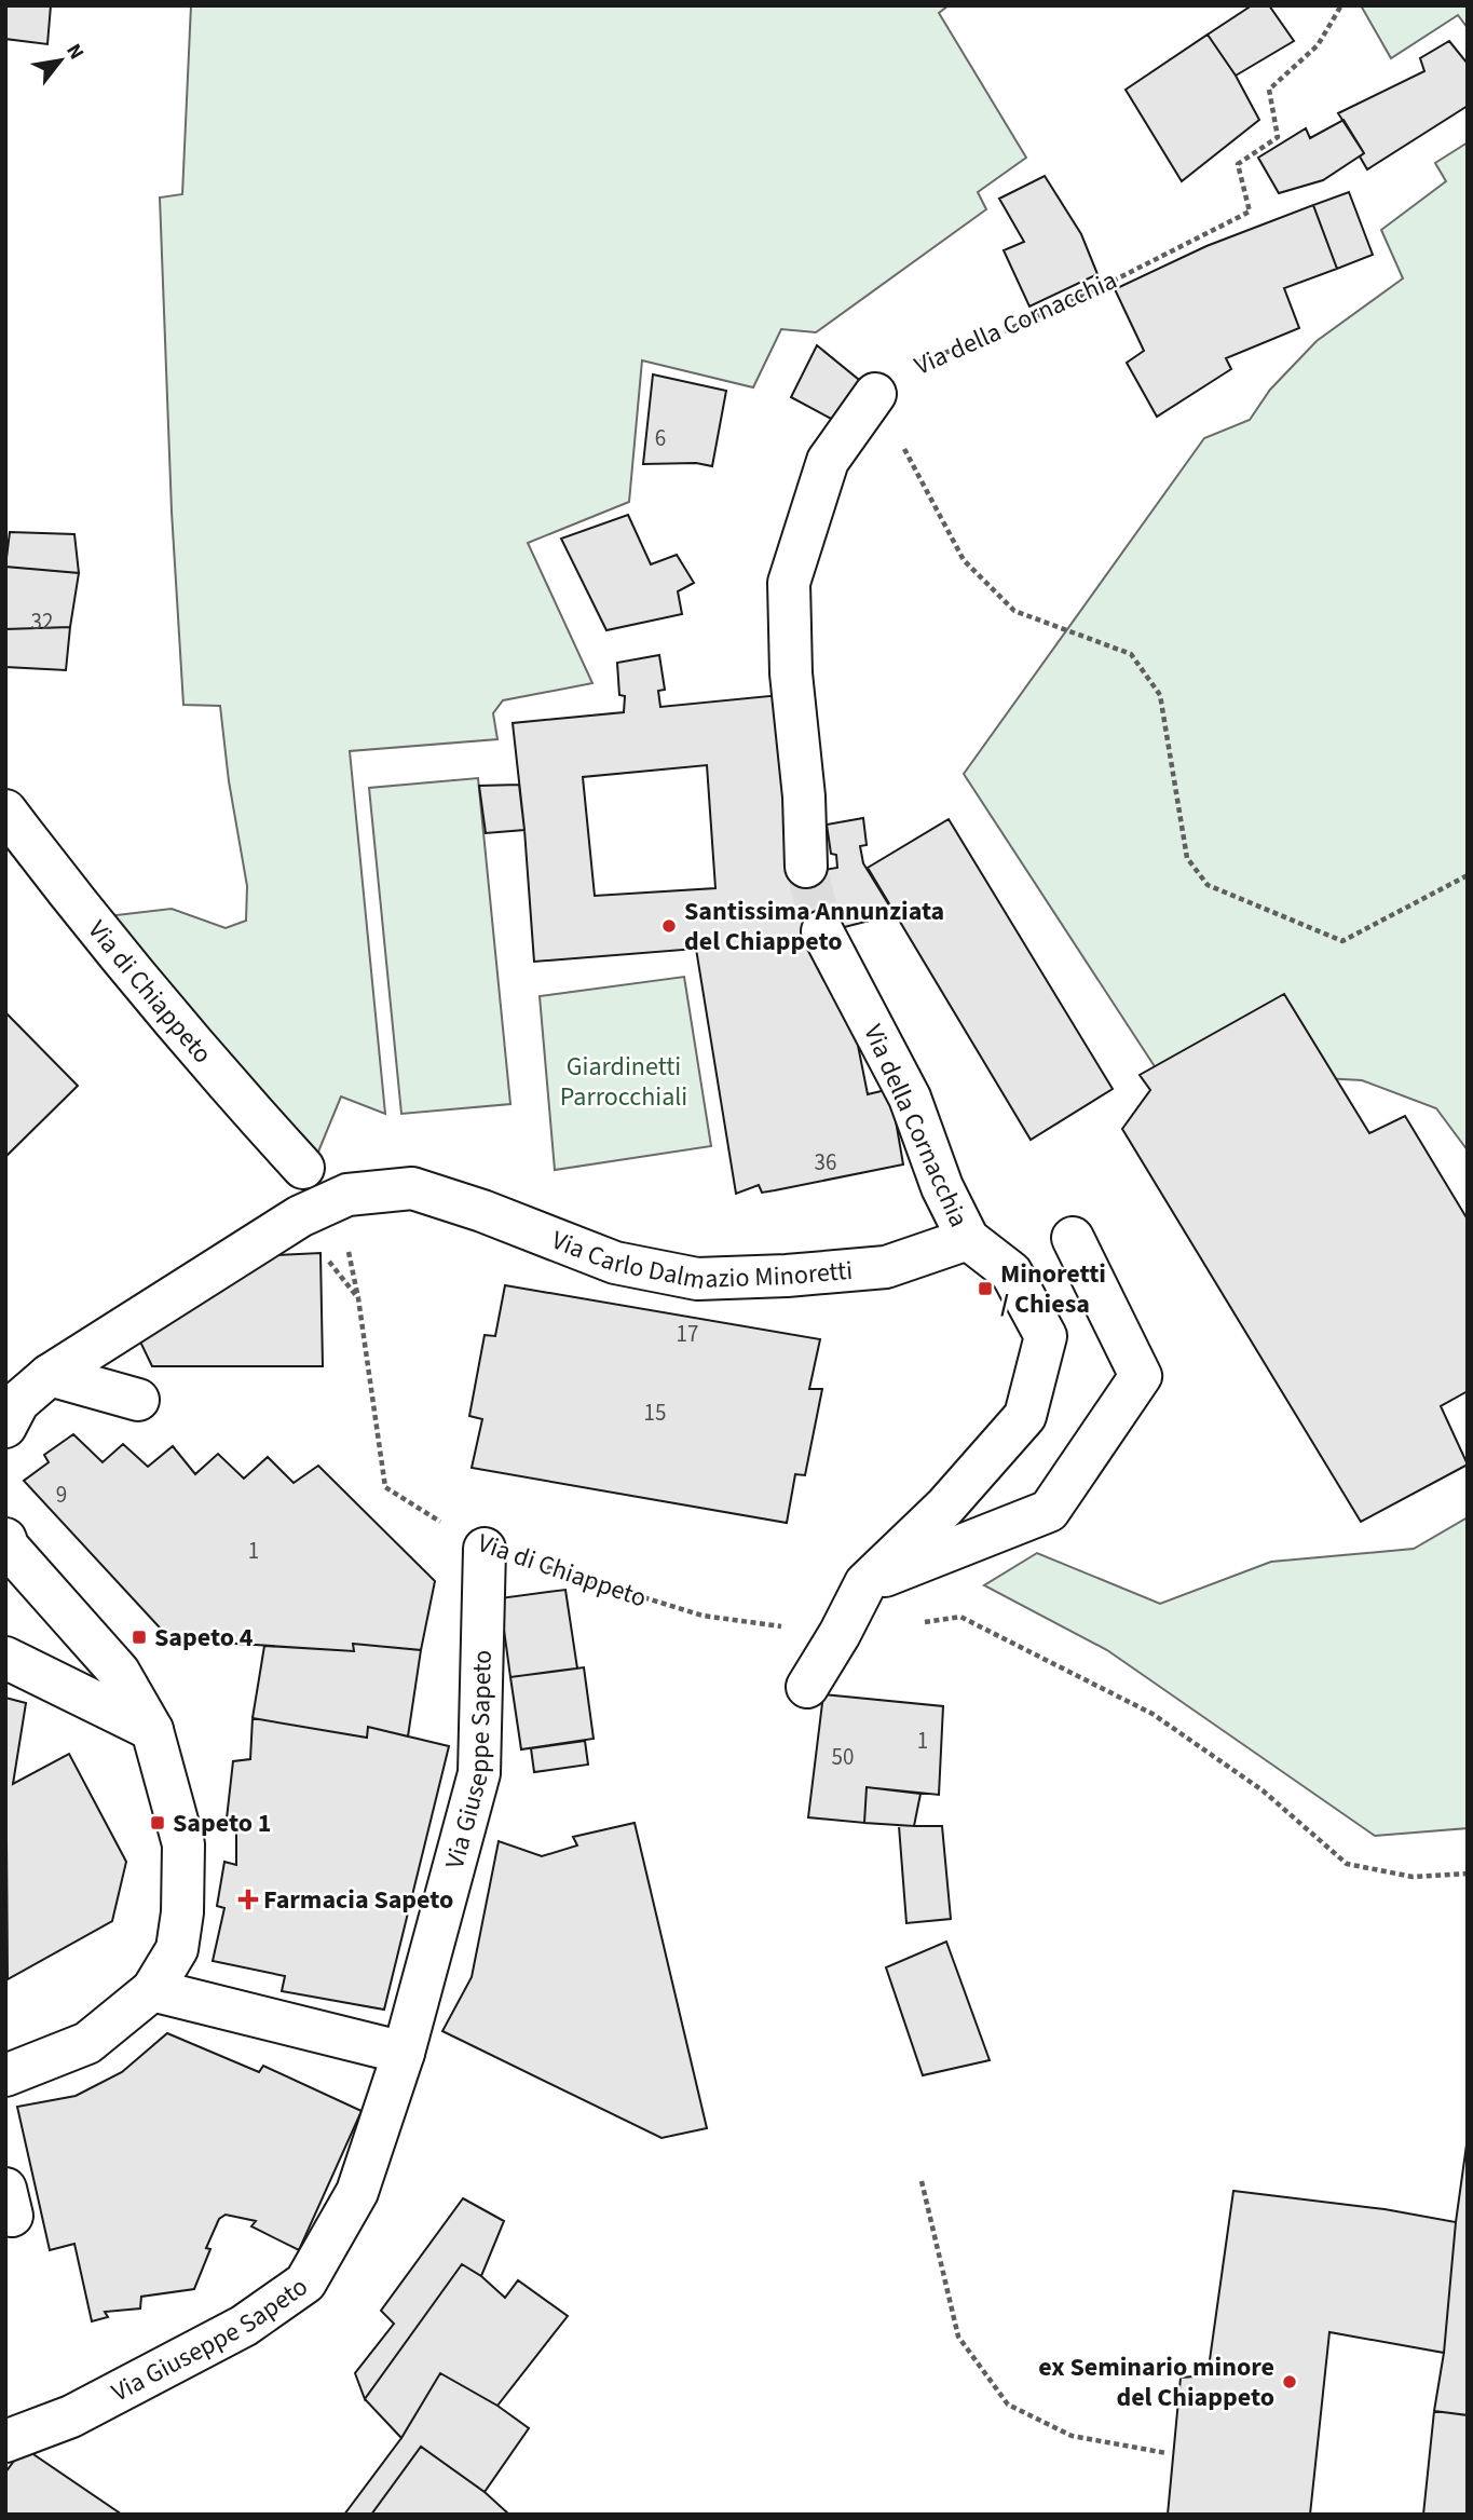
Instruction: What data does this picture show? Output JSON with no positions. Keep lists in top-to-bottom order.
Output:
{
  "streets": {
    "street": [
      "Via della Cornacchia",
      "Via di Chiappeto",
      "Via Carlo Dalmazio Minoretti",
      "Via Giuseppe Sapeto"
    ]
  },
  "crossings": [
    ["Via della Cornacchia", "Via Carlo Dalmazio Minoretti"],
    ["Via di Chiappeto", "Via Giuseppe Sapeto"]
  ],
  "parks": ["Giardinetti Parrocchiali"],
  "places": {
    "other": ["Santissima Annunziata del Chiappeto", "ex Seminario minore del Chiappeto"],
    "transit": ["Minoretti / Chiesa", "Sapeto 4", "Sapeto 1"],
    "health": ["Farmacia Sapeto"]
  },
  "house_numbers": [
    "6",
    "32",
    "36",
    "17",
    "15",
    "9",
    "1",
    "1",
    "50"
  ],
  "north": "top right"
}
